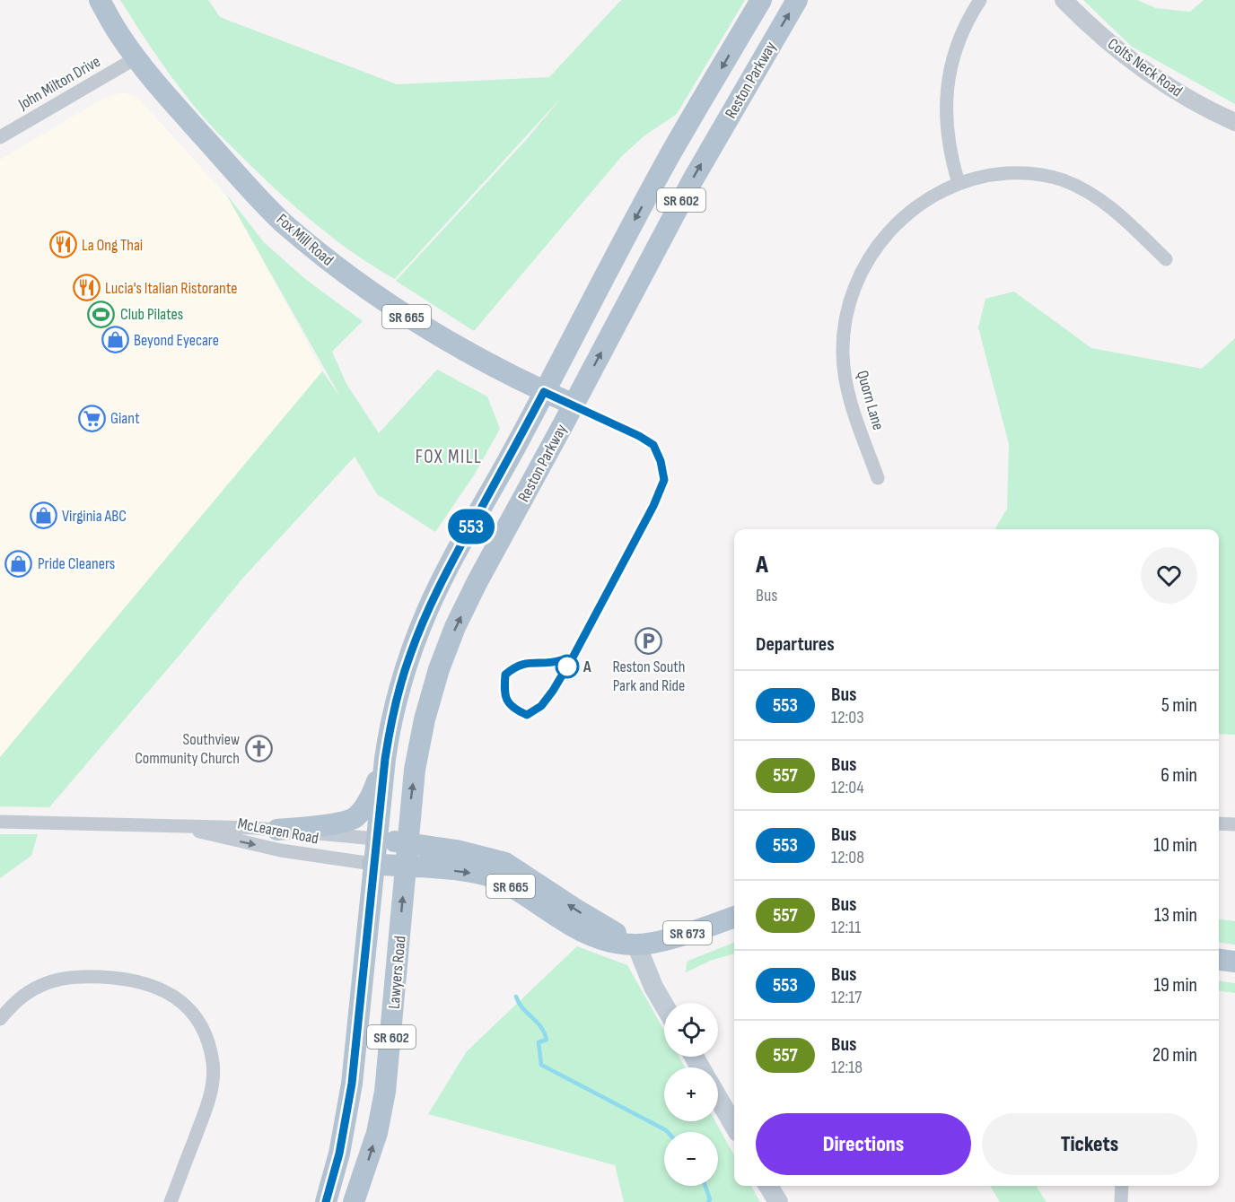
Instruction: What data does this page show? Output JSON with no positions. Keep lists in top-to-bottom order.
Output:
{
  "streets": {
    "main road": [
      "Reston Parkway",
      "SR 602",
      "Fox Mill Road",
      "SR 665",
      "SR 673",
      "Lawyers Road"
    ],
    "street": [
      "Colts Neck Road",
      "John Milton Drive",
      "Quorn Lane",
      "McLearen Road"
    ]
  },
  "crossings": [
    ["Reston Parkway", "Fox Mill Road"],
    ["Reston Parkway", "SR 665"],
    ["Reston Parkway", "McLearen Road"],
    ["Reston Parkway", "Lawyers Road"],
    ["John Milton Drive", "Fox Mill Road"],
    ["SR 665", "McLearen Road"],
    ["SR 665", "SR 673"],
    ["SR 665", "Lawyers Road"],
    ["McLearen Road", "Lawyers Road"]
  ],
  "districts": ["FOX MILL"],
  "places": {
    "restaurant": ["La Ong Thai", "Lucia's Italian Ristorante"],
    "sports": ["Club Pilates"],
    "shop": ["Beyond Eyecare", "Virginia ABC", "Pride Cleaners"],
    "supermarket": ["Giant"],
    "parking": ["Reston South Park and Ride"],
    "other": ["A"],
    "church": ["Southview Community Church"]
  },
  "lines": ["bus line 553"],
  "page": {
    "on_map": "553",
    "heading": [
      ["A", "Bus"],
      "Departures"
    ],
    "list": [
      {
        "mark": "553",
        "name": "Bus",
        "note": "12:03",
        "value": "5 min"
      },
      {
        "mark": "557",
        "name": "Bus",
        "note": "12:04",
        "value": "6 min"
      },
      {
        "mark": "553",
        "name": "Bus",
        "note": "12:08",
        "value": "10 min"
      },
      {
        "mark": "557",
        "name": "Bus",
        "note": "12:11",
        "value": "13 min"
      },
      {
        "mark": "553",
        "name": "Bus",
        "note": "12:17",
        "value": "19 min"
      },
      {
        "mark": "557",
        "name": "Bus",
        "note": "12:18",
        "value": "20 min"
      }
    ],
    "map_buttons": ["+", "−"],
    "buttons": ["Directions", "Tickets"]
  }
}
